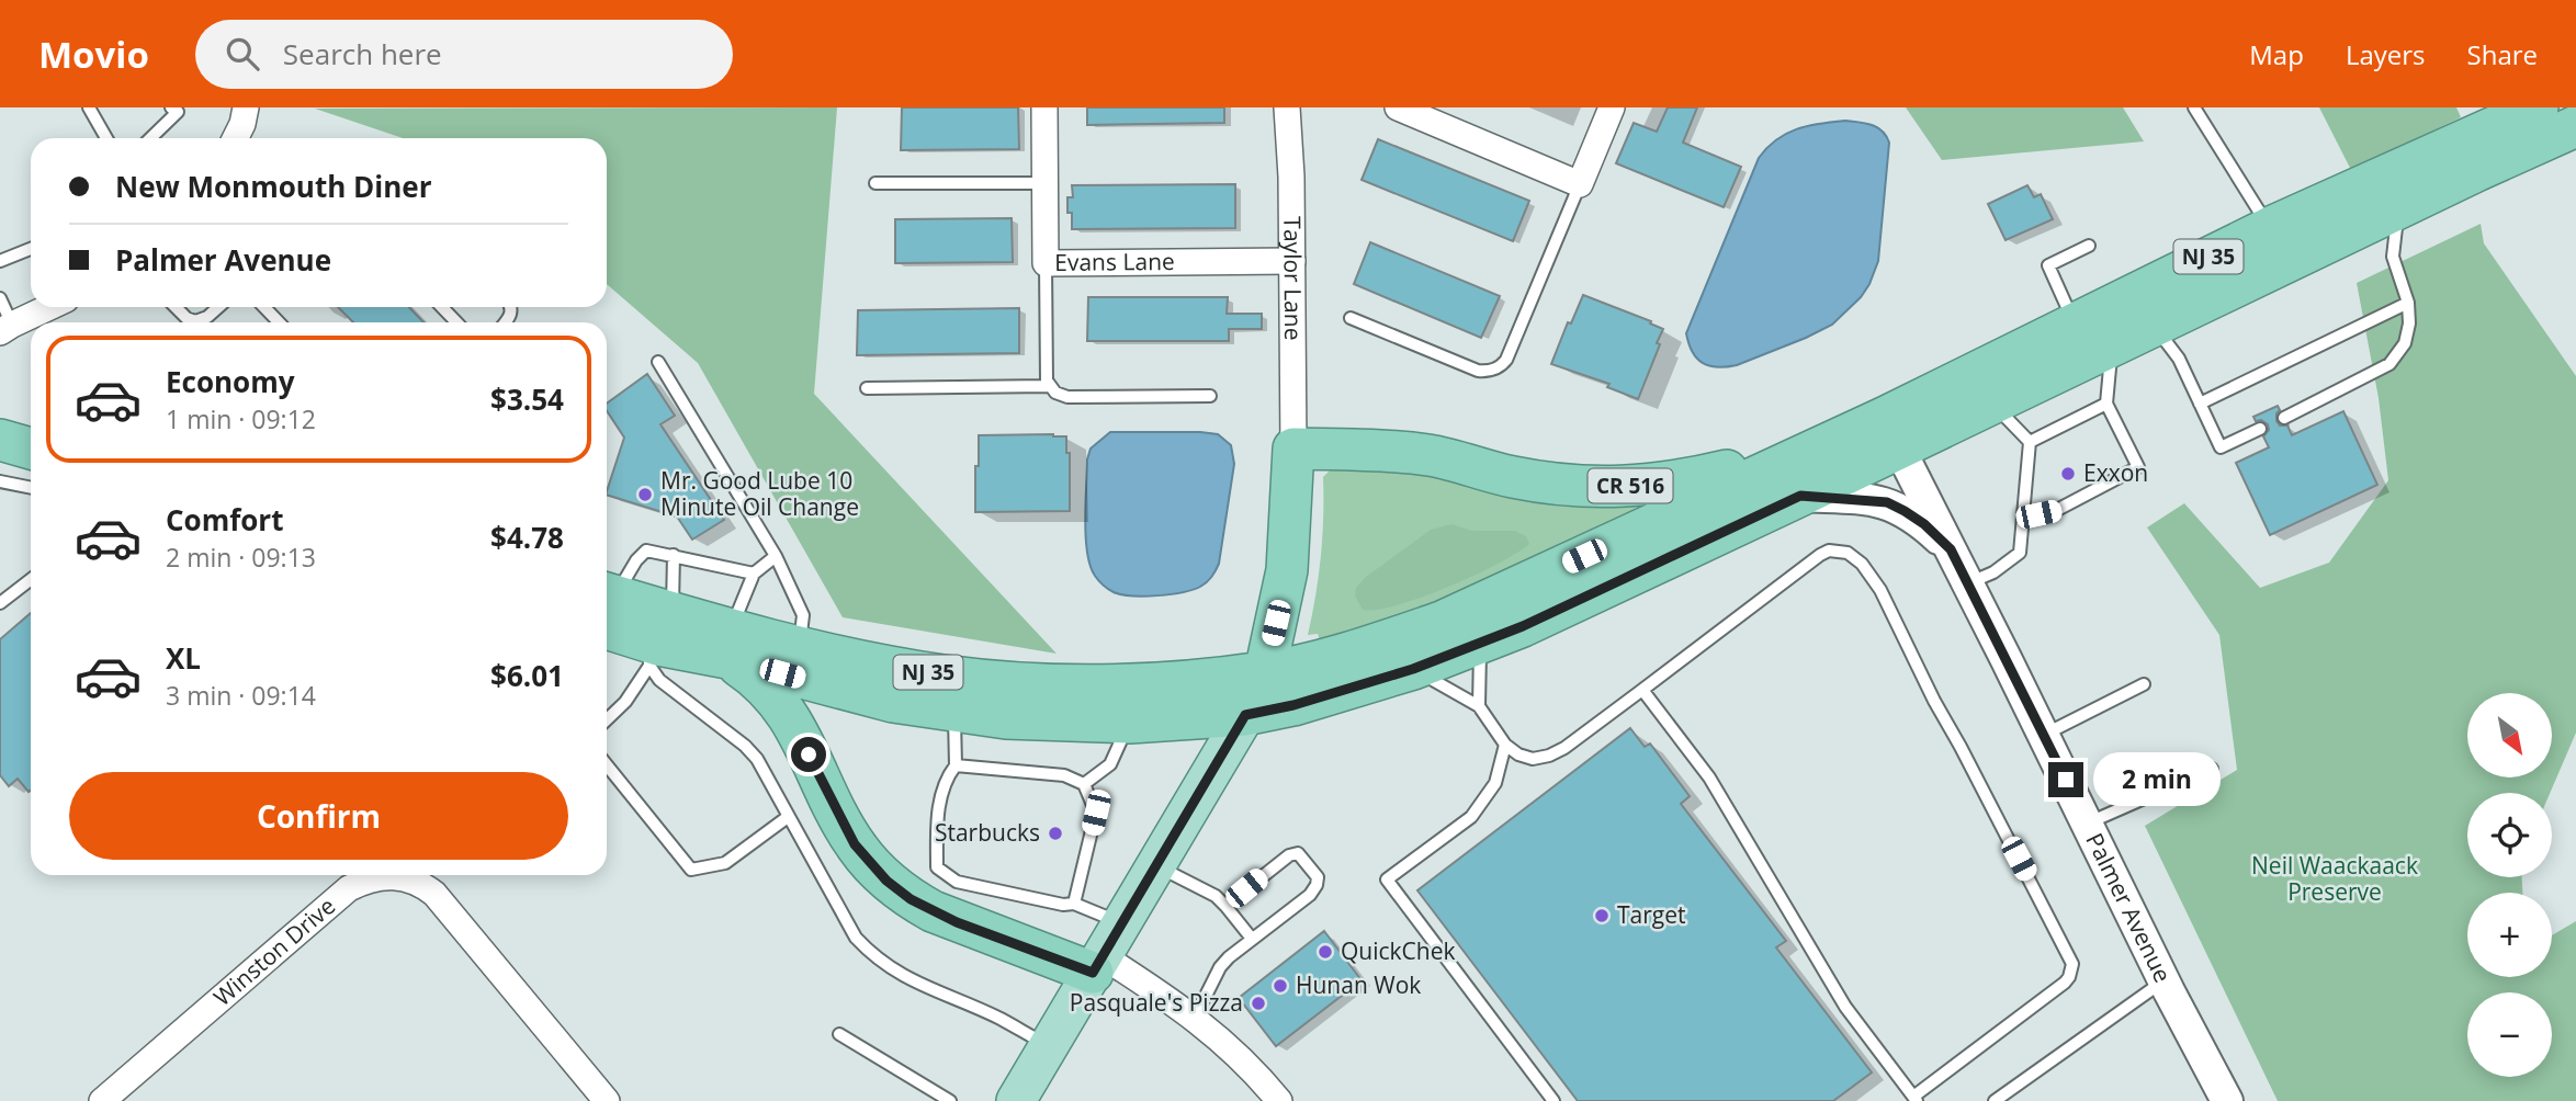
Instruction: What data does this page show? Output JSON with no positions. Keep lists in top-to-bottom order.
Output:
{
  "streets": {
    "highway": ["NJ 35", "CR 516"],
    "street": [
      "Evans Lane",
      "Taylor Lane",
      "Palmer Avenue",
      "Winston Drive"
    ]
  },
  "crossings": [
    ["NJ 35", "CR 516"],
    ["NJ 35", "Palmer Avenue"],
    ["Evans Lane", "Taylor Lane"],
    ["Taylor Lane", "CR 516"]
  ],
  "parks": ["Neil Waackaack Preserve"],
  "places": [
    "Exxon",
    "Mr. Good Lube 10 Minute Oil Change",
    "Starbucks",
    "Target",
    "QuickChek",
    "Hunan Wok",
    "Pasquale's Pizza"
  ],
  "north": "bottom right",
  "page": {
    "header": "Movio",
    "search": "Search here",
    "nav": ["Map", "Layers", "Share"],
    "banner": ["New Monmouth Diner", "Palmer Avenue"],
    "list": [
      {
        "name": "Economy",
        "note": "1 min · 09:12",
        "value": "$3.54"
      },
      {
        "name": "Comfort",
        "note": "2 min · 09:13",
        "value": "$4.78"
      },
      {
        "name": "XL",
        "note": "3 min · 09:14",
        "value": "$6.01"
      }
    ],
    "map_buttons": ["+", "−"],
    "bubble": "2 min",
    "buttons": "Confirm"
  }
}
